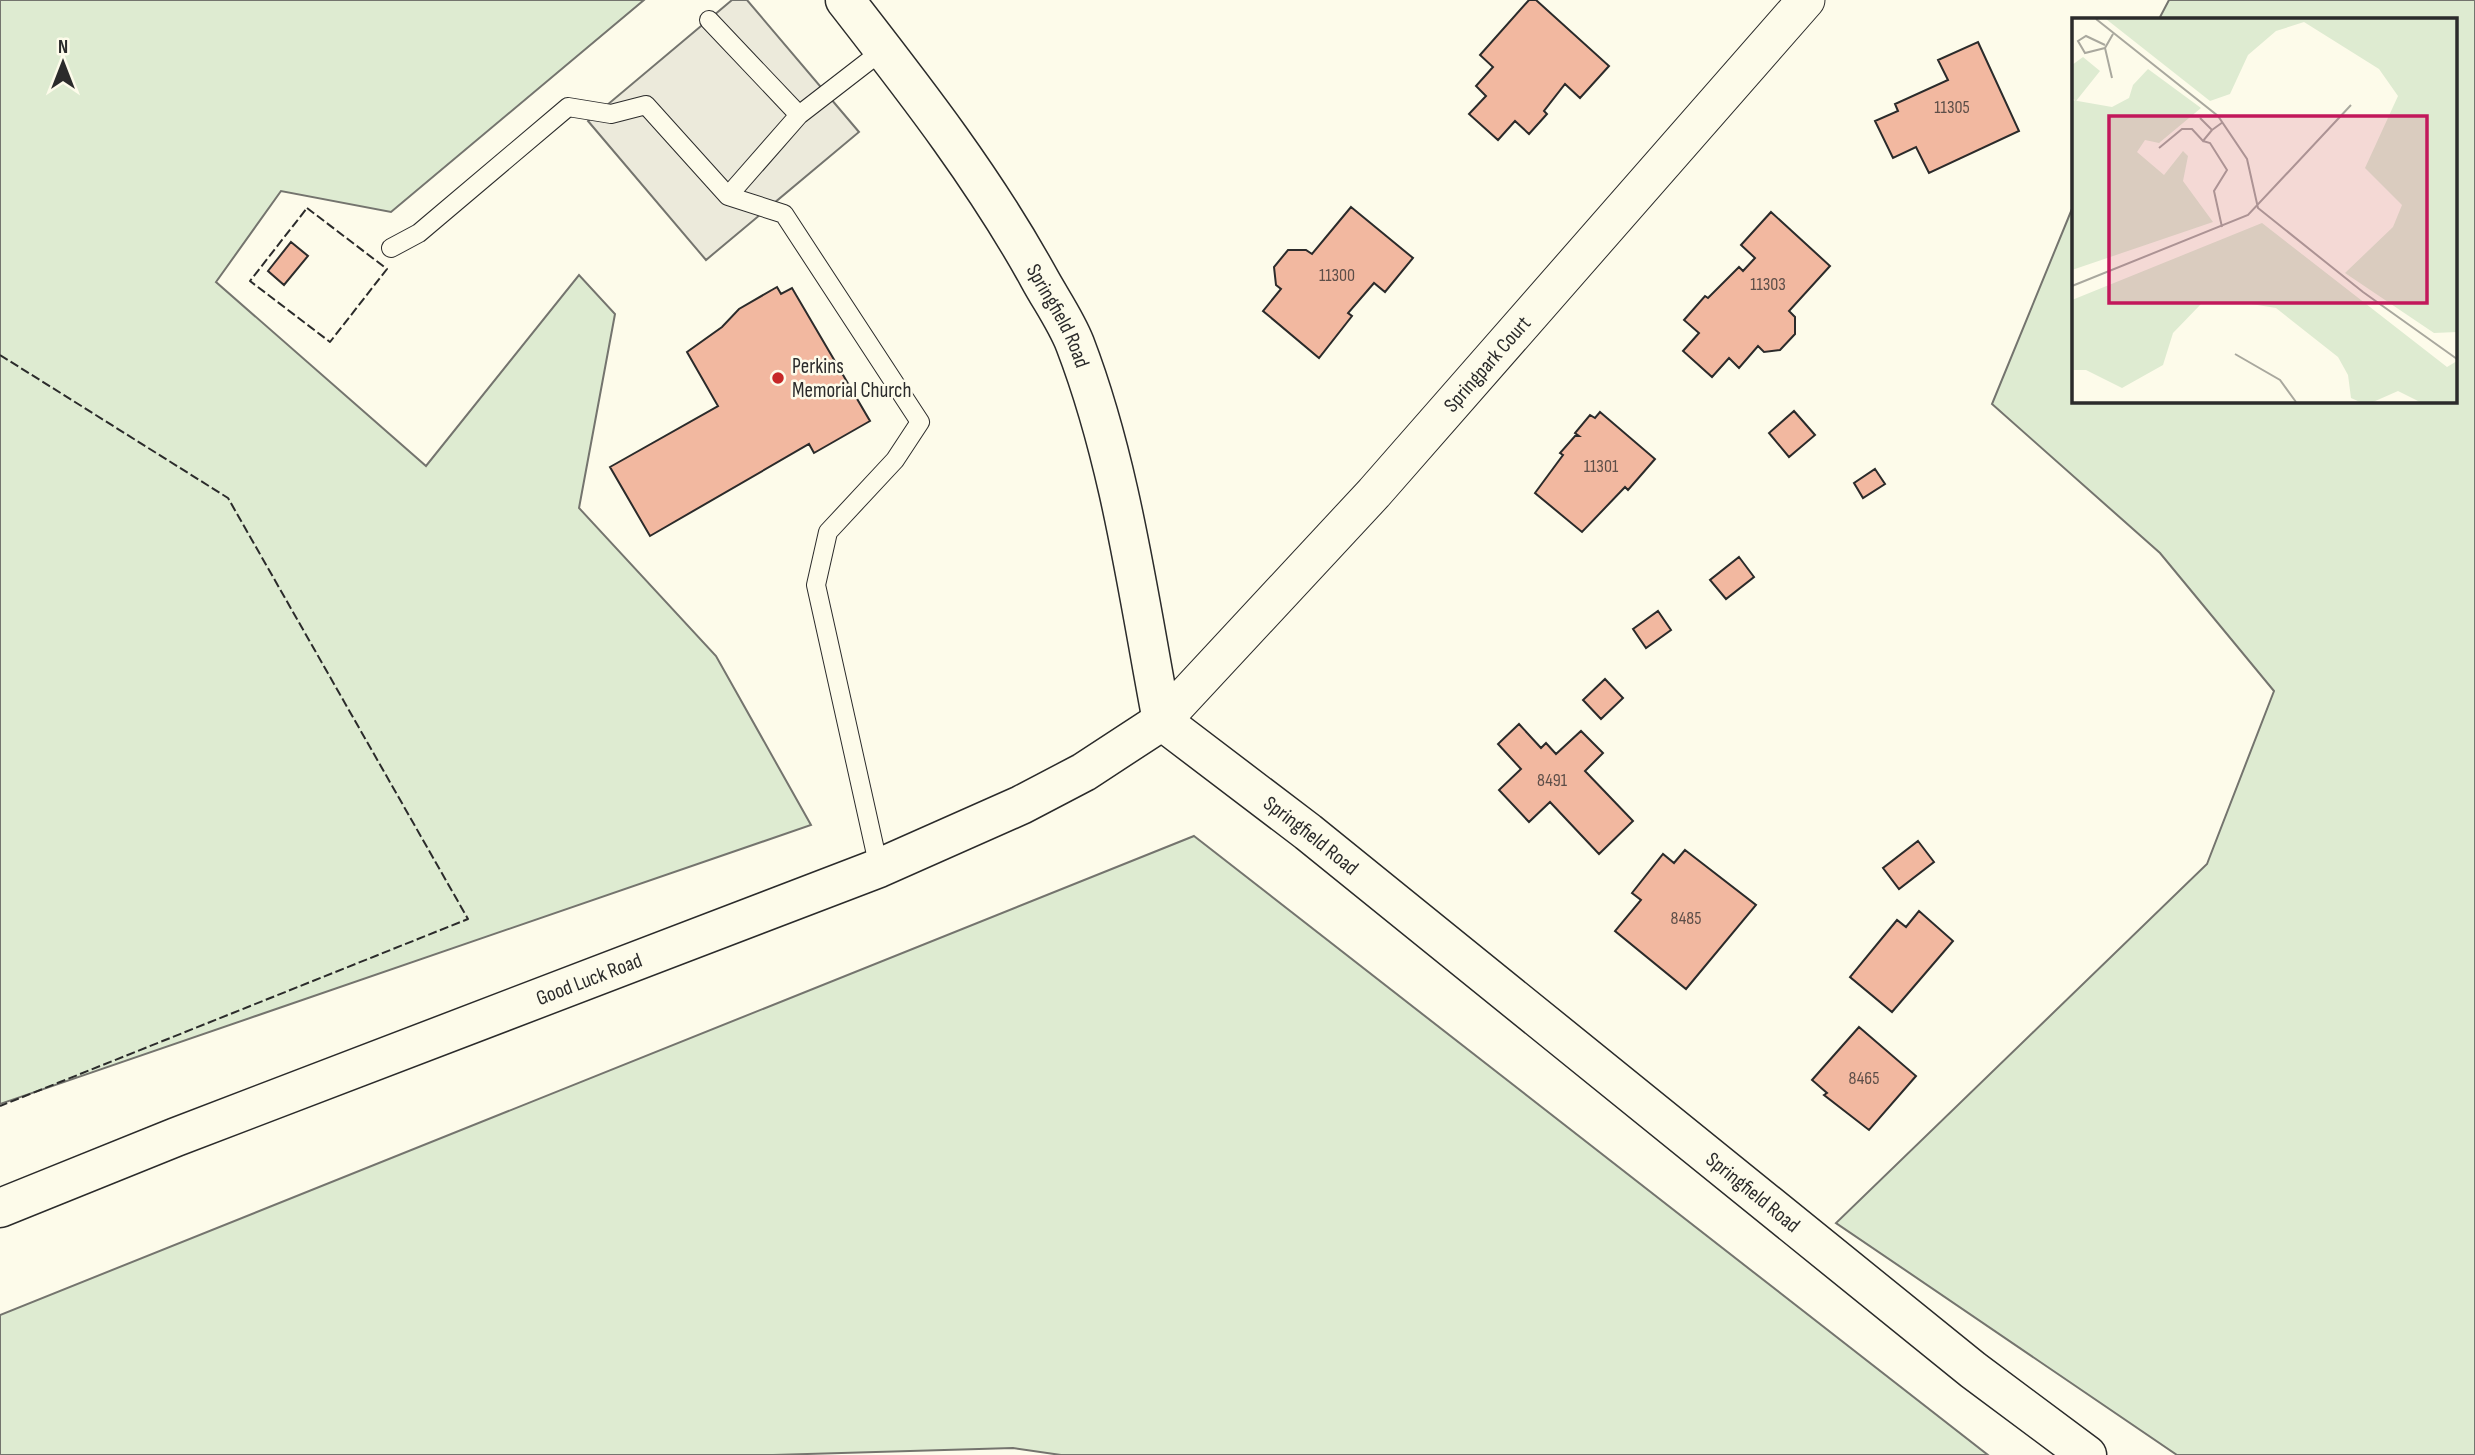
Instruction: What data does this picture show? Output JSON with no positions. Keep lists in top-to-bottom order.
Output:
{
  "streets": {
    "street": ["Springfield Road", "Springpark Court", "Good Luck Road"]
  },
  "crossings": [
    ["Springfield Road", "Springpark Court"],
    ["Springfield Road", "Good Luck Road"],
    ["Springpark Court", "Good Luck Road"]
  ],
  "places": ["Perkins Memorial Church"],
  "house_numbers": [
    "11305",
    "11300",
    "11303",
    "11301",
    "8491",
    "8485",
    "8465"
  ],
  "north": "top"
}
